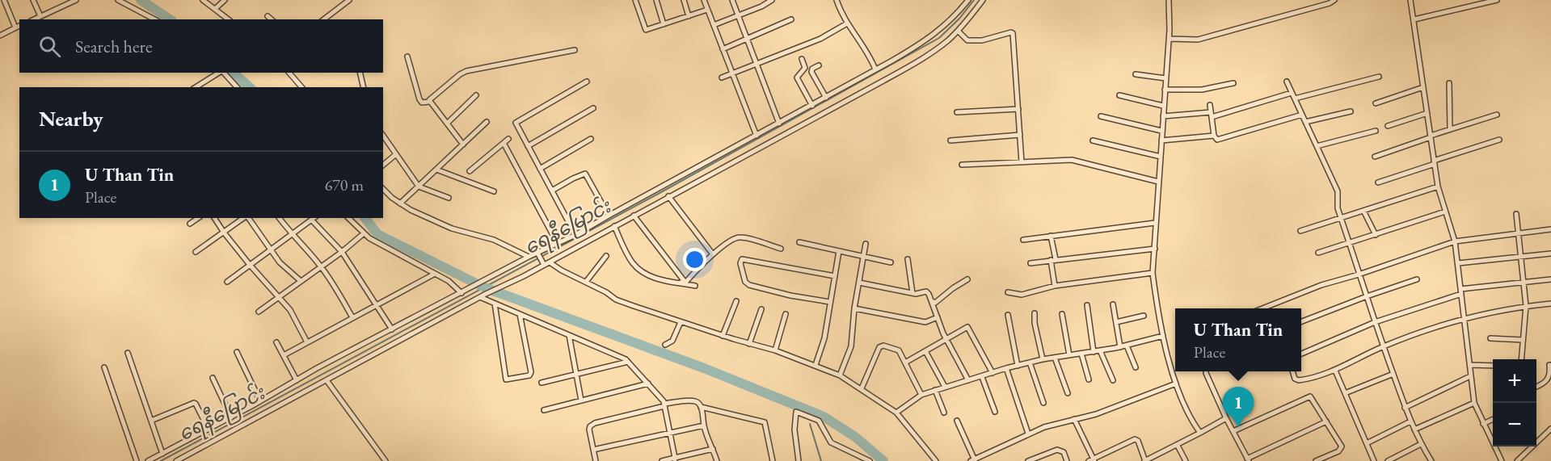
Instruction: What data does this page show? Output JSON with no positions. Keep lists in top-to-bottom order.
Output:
{
  "water": ["ရေနီမြောင်း"],
  "page": {
    "search": "Search here",
    "heading": "Nearby",
    "list": [
      {
        "mark": "1",
        "name": "U Than Tin",
        "note": "Place",
        "value": "670 m"
      }
    ],
    "popup": ["U Than Tin", "Place"],
    "map_buttons": ["+", "−"],
    "pins": "1"
  }
}
